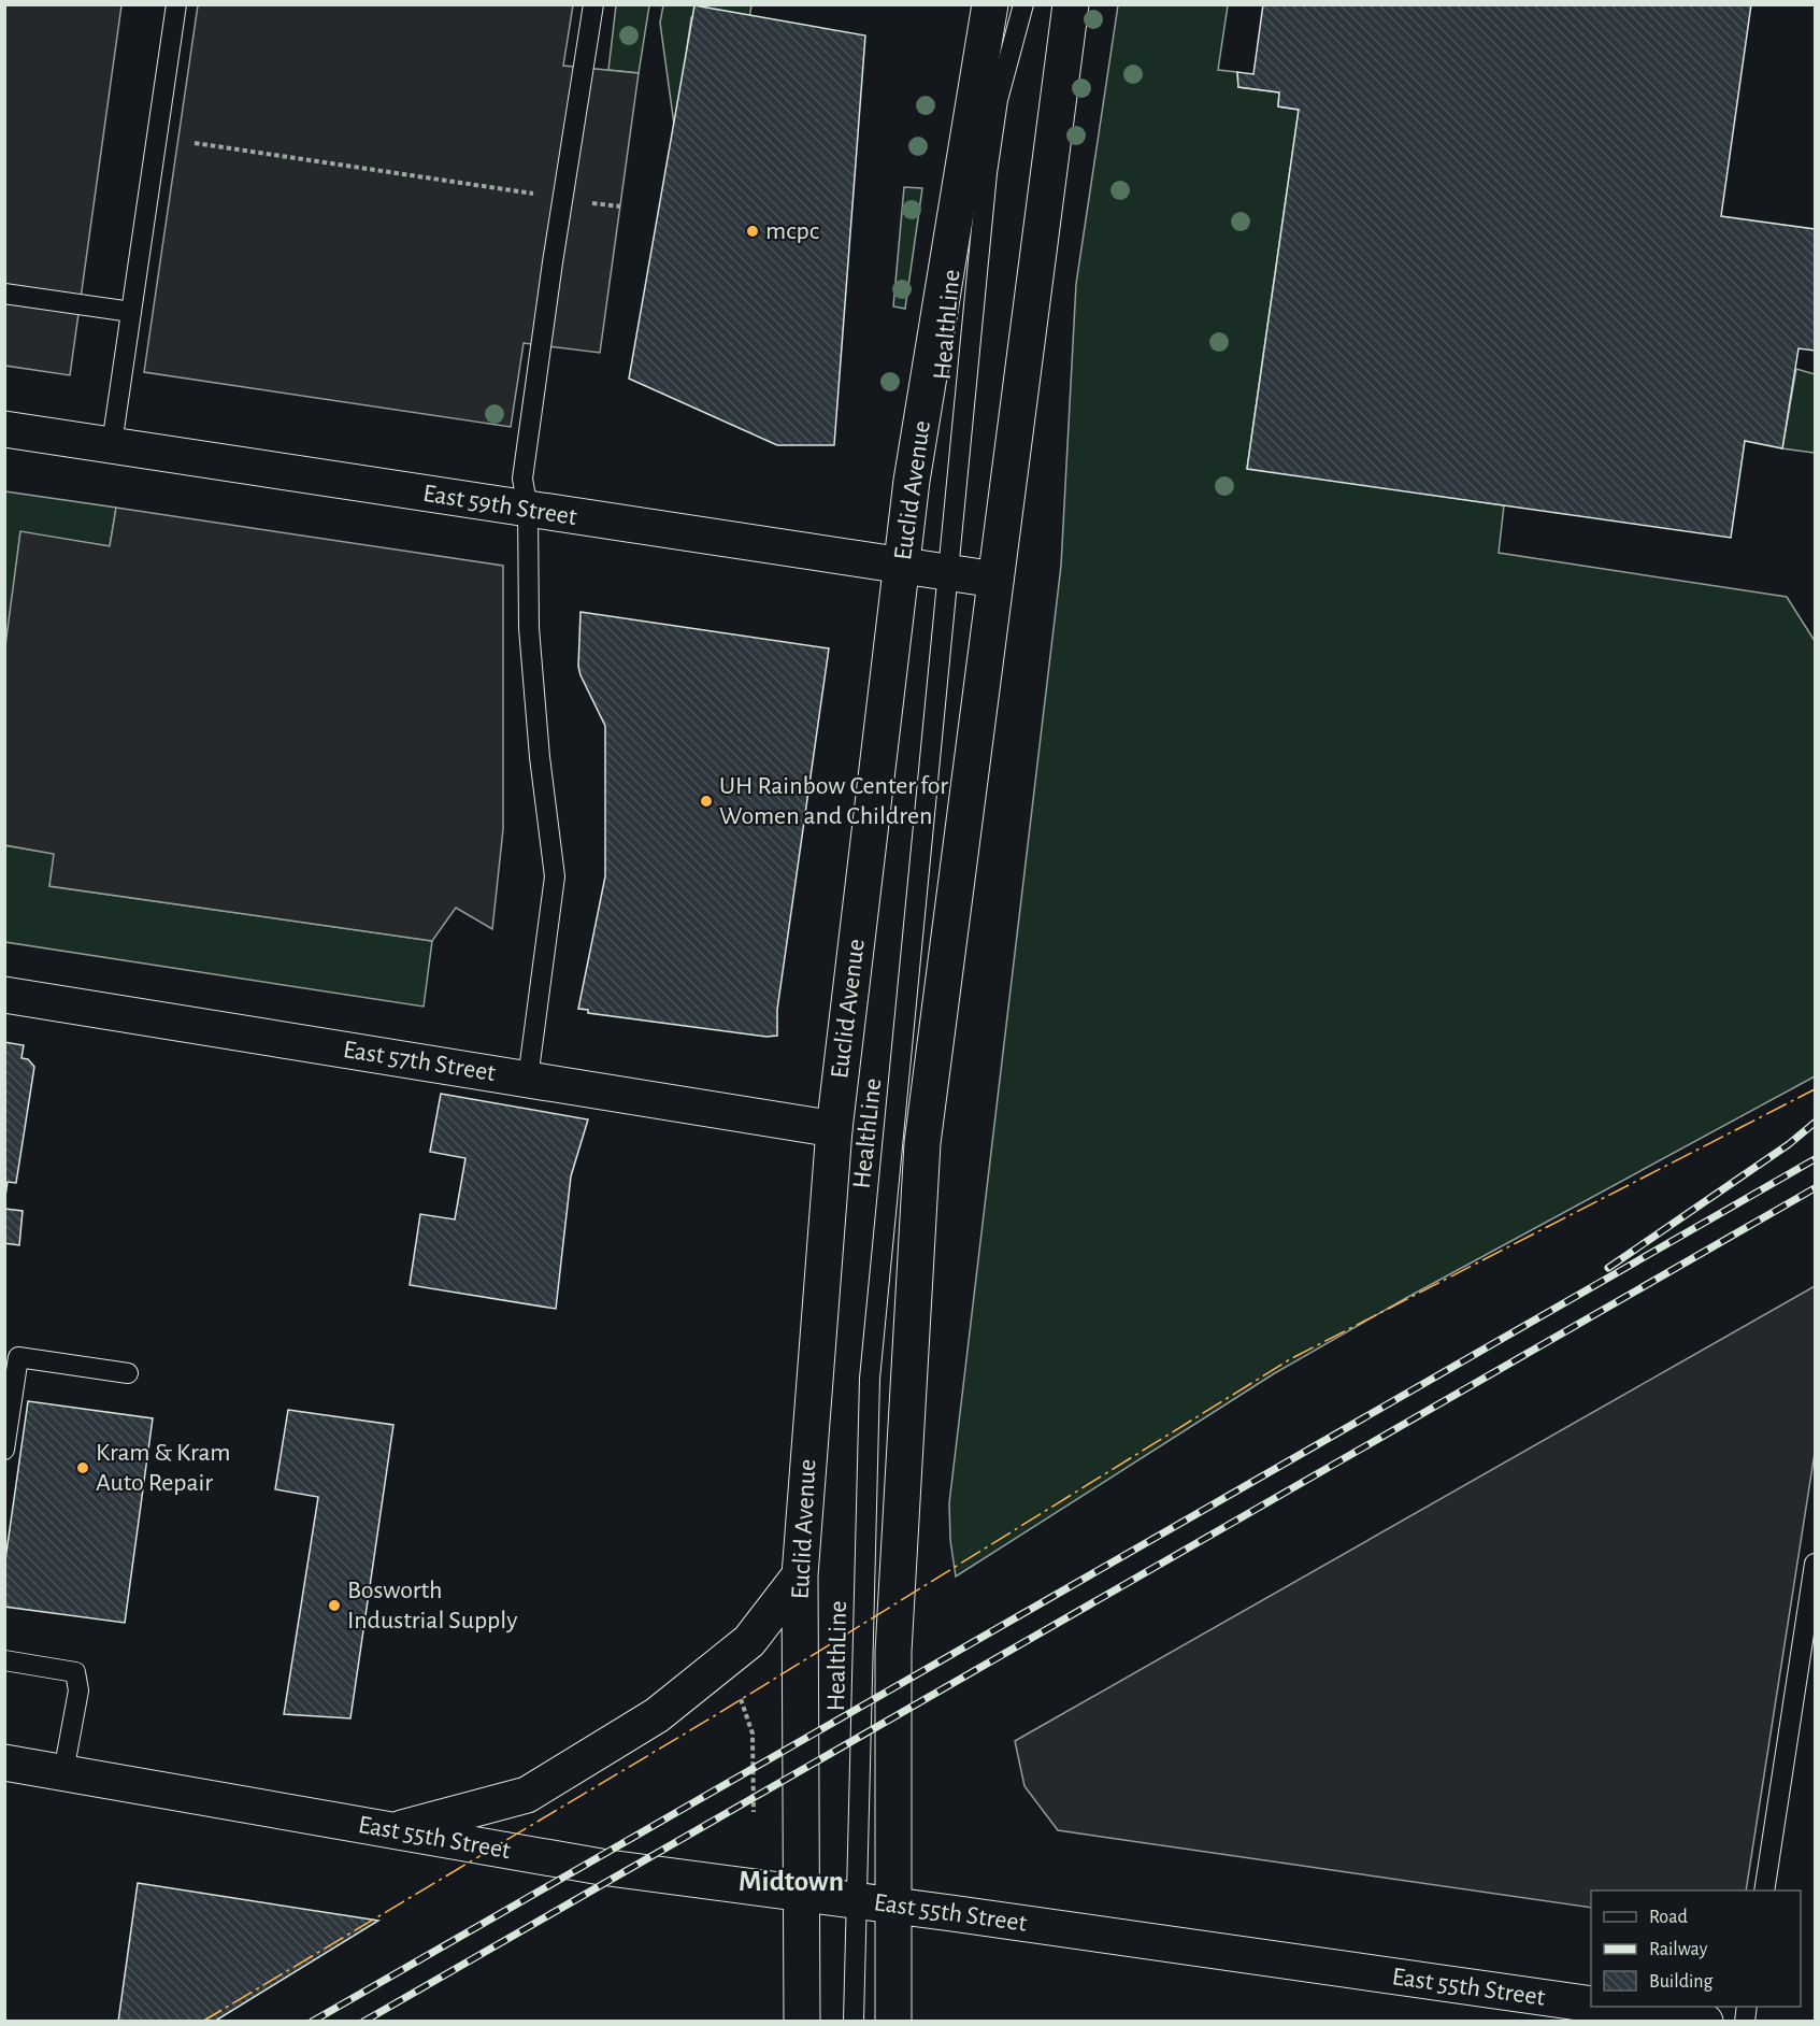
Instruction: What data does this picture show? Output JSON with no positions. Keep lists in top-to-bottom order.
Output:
{
  "streets": {
    "main road": [
      "Euclid Avenue",
      "East 59th Street",
      "East 57th Street",
      "East 55th Street"
    ],
    "lane": ["HealthLine"]
  },
  "crossings": [
    ["HealthLine", "East 59th Street"],
    ["HealthLine", "East 55th Street"],
    ["Euclid Avenue", "East 59th Street"],
    ["Euclid Avenue", "East 57th Street"],
    ["Euclid Avenue", "East 55th Street"]
  ],
  "districts": ["Midtown"],
  "places": [
    "mcpc",
    "UH Rainbow Center for Women and Children",
    "Kram & Kram Auto Repair",
    "Bosworth Industrial Supply"
  ],
  "legend": ["Road", "Railway", "Building"]
}
